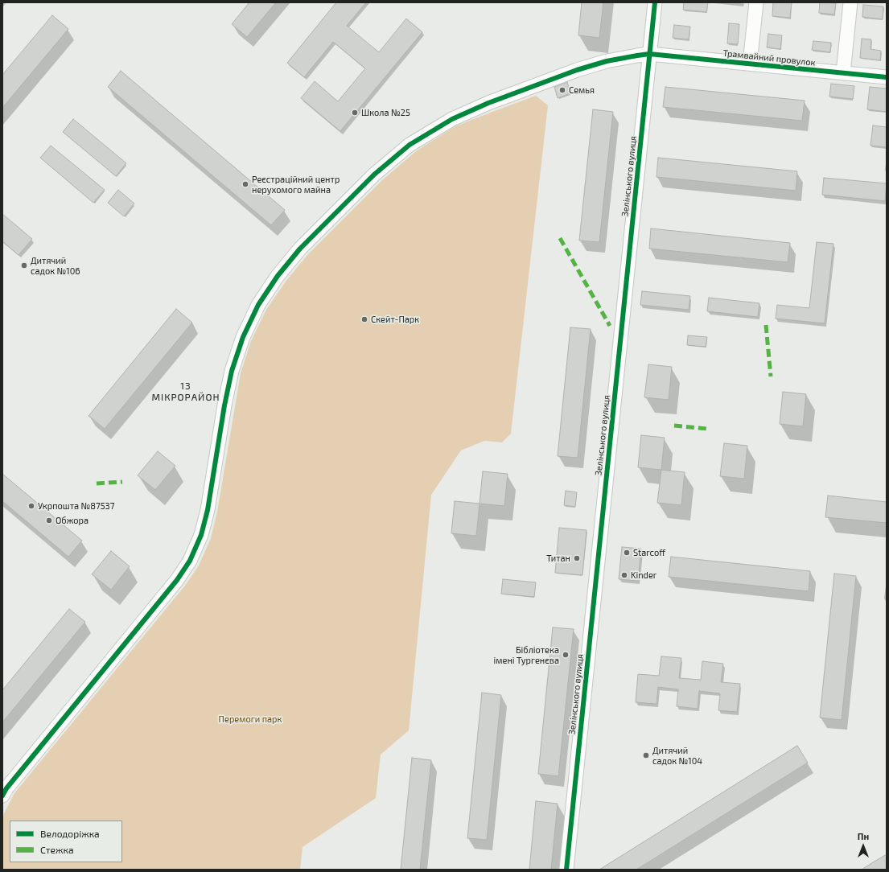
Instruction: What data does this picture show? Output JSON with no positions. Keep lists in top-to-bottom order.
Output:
{
  "streets": {
    "street": ["Трамвайний провулок", "Зелінського вулиця"]
  },
  "crossings": [
    ["Трамвайний провулок", "Зелінського вулиця"]
  ],
  "districts": ["13 МІКРОРАЙОН"],
  "parks": ["Перемоги парк"],
  "places": [
    "Семья",
    "Школа №25",
    "Реєстраційний центр нерухомого майна",
    "Дитячий садок №106",
    "Скейт-Парк",
    "Укрпошта №87537",
    "Обжора",
    "Starcoff",
    "Титан",
    "Kinder",
    "Бібліотека імені Тургенєва",
    "Дитячий садок №104"
  ],
  "legend": ["Велодоріжка", "Стежка"],
  "north": "top"
}
